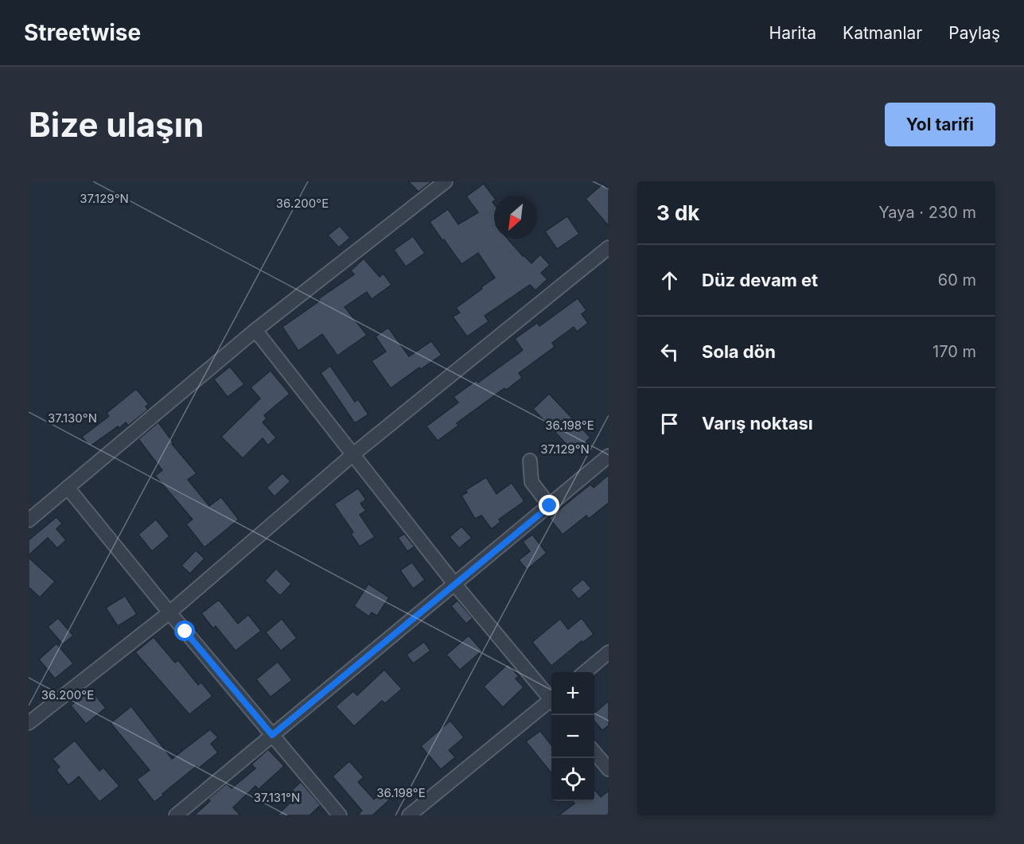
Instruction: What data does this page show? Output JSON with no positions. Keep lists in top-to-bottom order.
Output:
{
  "north": "bottom left",
  "page": {
    "header": "Streetwise",
    "nav": ["Harita", "Katmanlar", "Paylaş"],
    "buttons": "Yol tarifi",
    "title": "Bize ulaşın",
    "heading": ["3 dk", "Yaya · 230 m"],
    "list": [
      ["Düz devam et", "60 m"],
      ["Sola dön", "170 m"],
      "Varış noktası"
    ],
    "map_buttons": ["+", "−"]
  },
  "coordinates": [
    "37.129°N",
    "36.200°E",
    "37.130°N",
    "36.198°E",
    "37.131°N"
  ]
}
